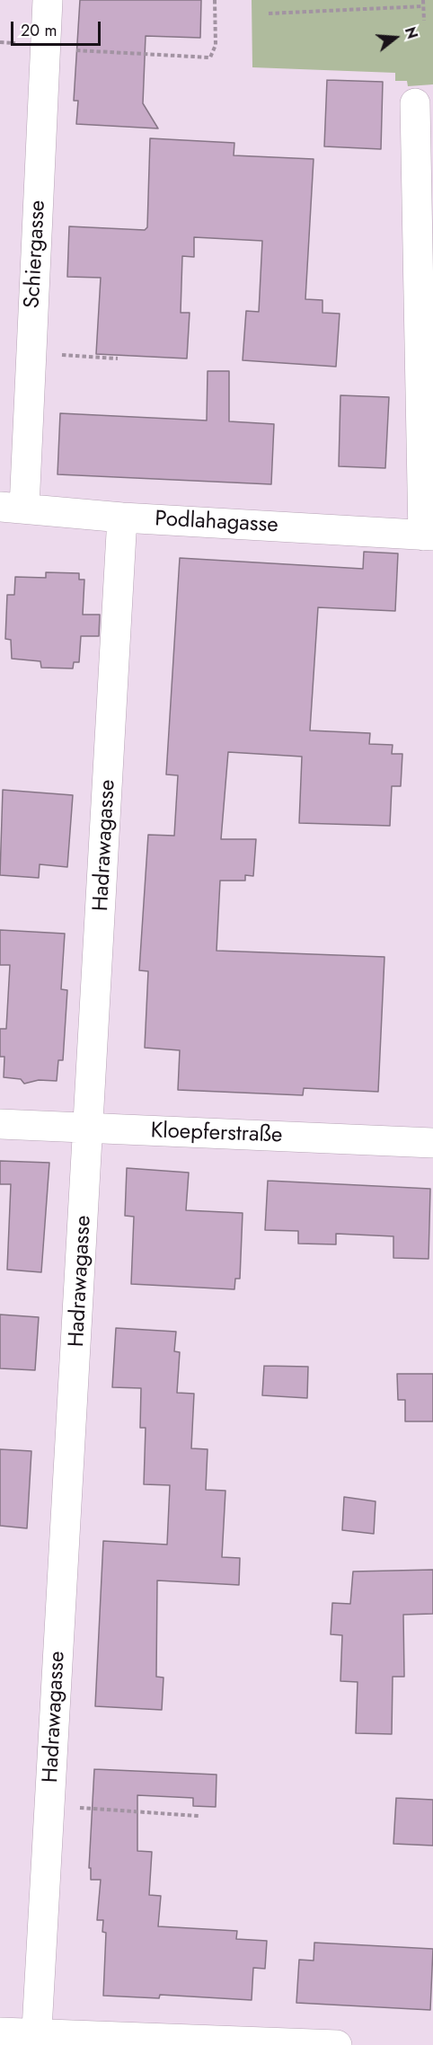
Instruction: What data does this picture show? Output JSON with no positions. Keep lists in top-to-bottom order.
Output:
{
  "streets": {
    "street": [
      "Schiergasse",
      "Podlahagasse",
      "Hadrawagasse",
      "Kloepferstraße"
    ]
  },
  "crossings": [
    ["Schiergasse", "Podlahagasse"],
    ["Podlahagasse", "Hadrawagasse"],
    ["Hadrawagasse", "Kloepferstraße"]
  ],
  "scale_bar": "20 m",
  "north": "right"
}
